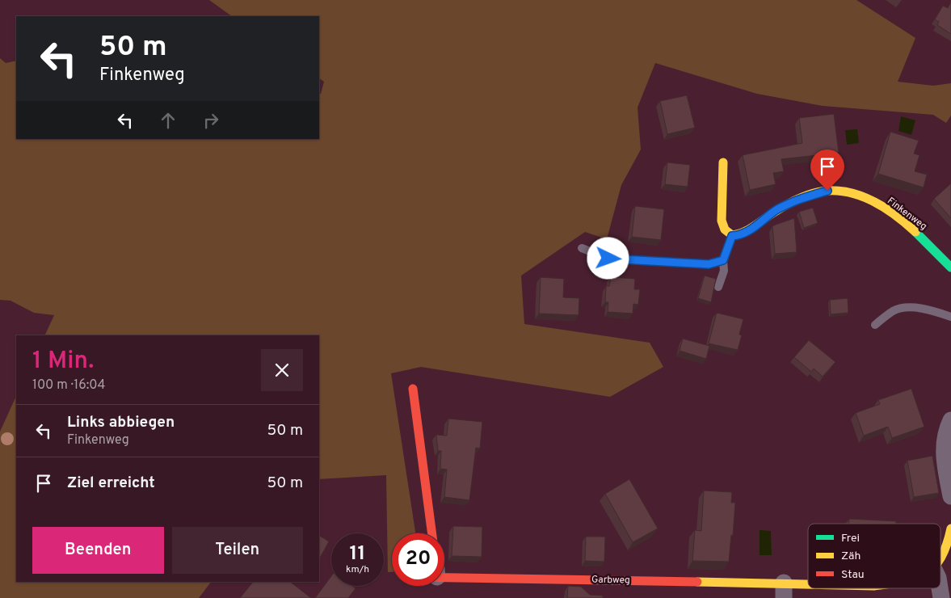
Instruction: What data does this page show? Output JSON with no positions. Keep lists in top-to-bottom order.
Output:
{
  "streets": {
    "street": ["Finkenweg", "Garbweg"]
  },
  "legend": ["Frei", "Zäh", "Stau"],
  "page": {
    "turn": ["50 m", "Finkenweg"],
    "heading": ["1 Min.", "100 m · 16:04"],
    "list": [
      {
        "name": "Links abbiegen",
        "note": "Finkenweg",
        "value": "50 m"
      },
      {
        "name": "Ziel erreicht",
        "value": "50 m"
      }
    ],
    "buttons": ["Beenden", "Teilen"],
    "speed": "11 km/h",
    "limit": "20"
  }
}
